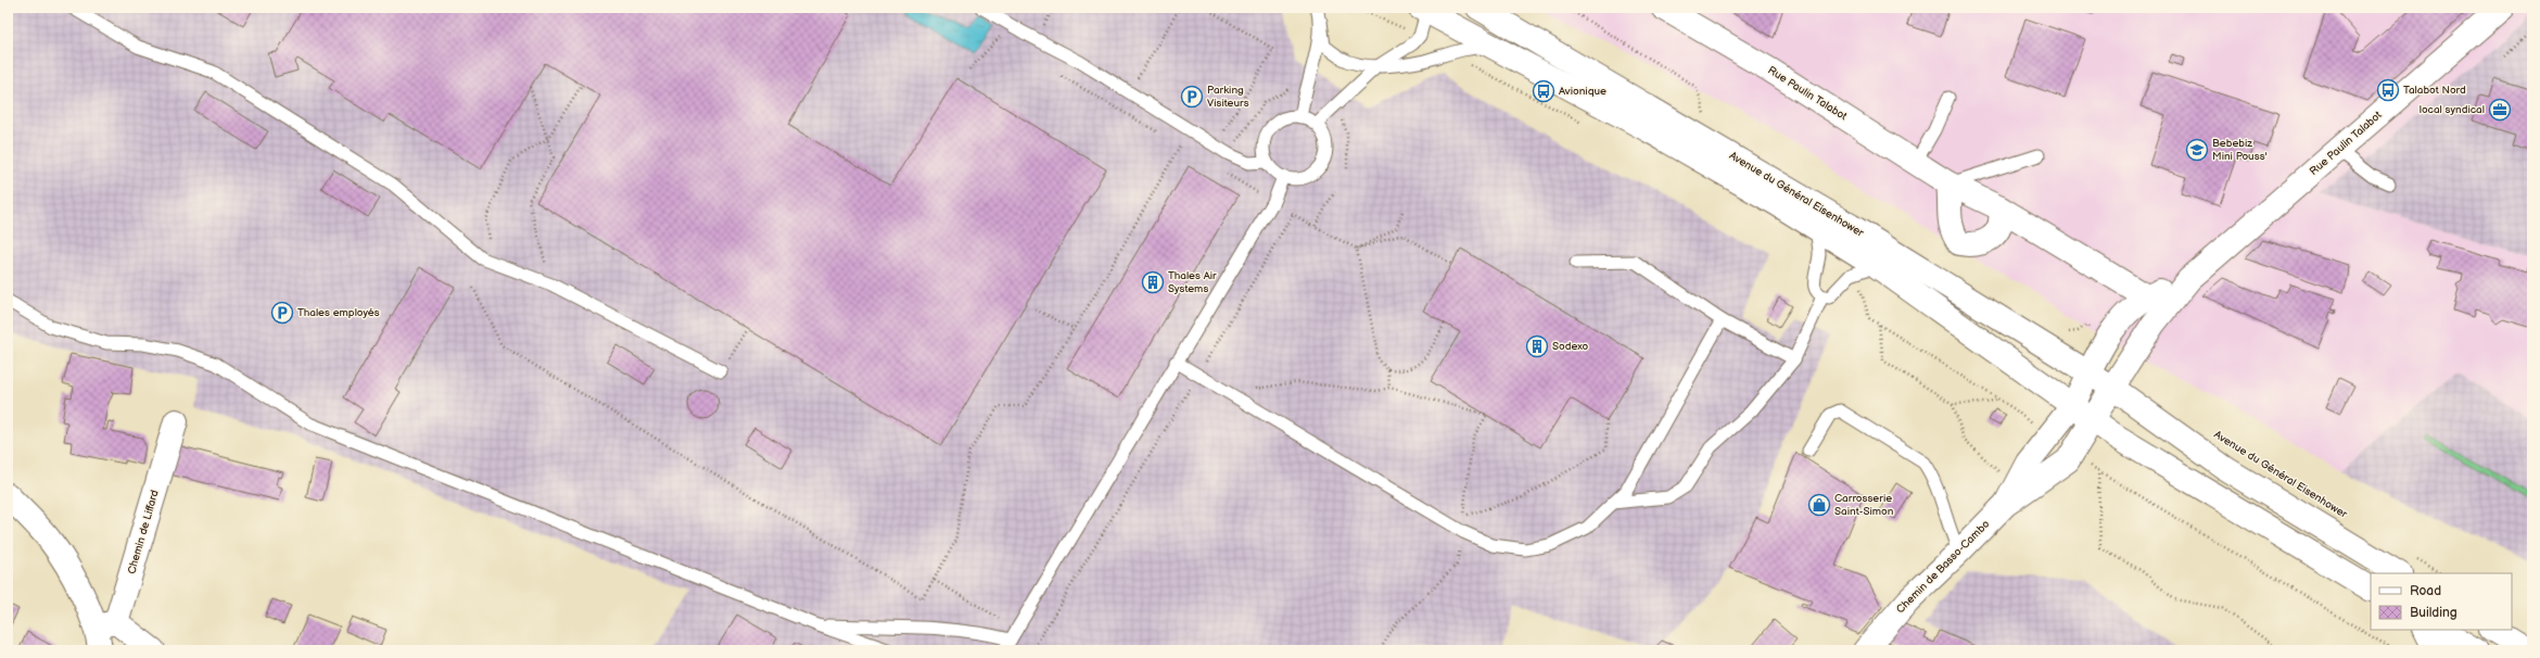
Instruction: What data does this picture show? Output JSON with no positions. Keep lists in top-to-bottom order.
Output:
{
  "streets": {
    "main road": [
      "Rue Paulin Talabot",
      "Avenue du Général Eisenhower",
      "Chemin de Liffard",
      "Chemin de Basso-Cambo"
    ]
  },
  "crossings": [
    ["Rue Paulin Talabot", "Avenue du Général Eisenhower"],
    ["Rue Paulin Talabot", "Chemin de Basso-Cambo"],
    ["Avenue du Général Eisenhower", "Chemin de Basso-Cambo"]
  ],
  "places": {
    "bus stop": ["Talabot Nord", "Avionique"],
    "parking": ["Parking Visiteurs", "Thales employés"],
    "office": ["local syndical"],
    "school or university": ["Bebebiz Mini Pouss'"],
    "building": ["Thales Air Systems", "Sodexo"],
    "shop": ["Carrosserie Saint-Simon"]
  },
  "legend": ["Road", "Building"]
}
